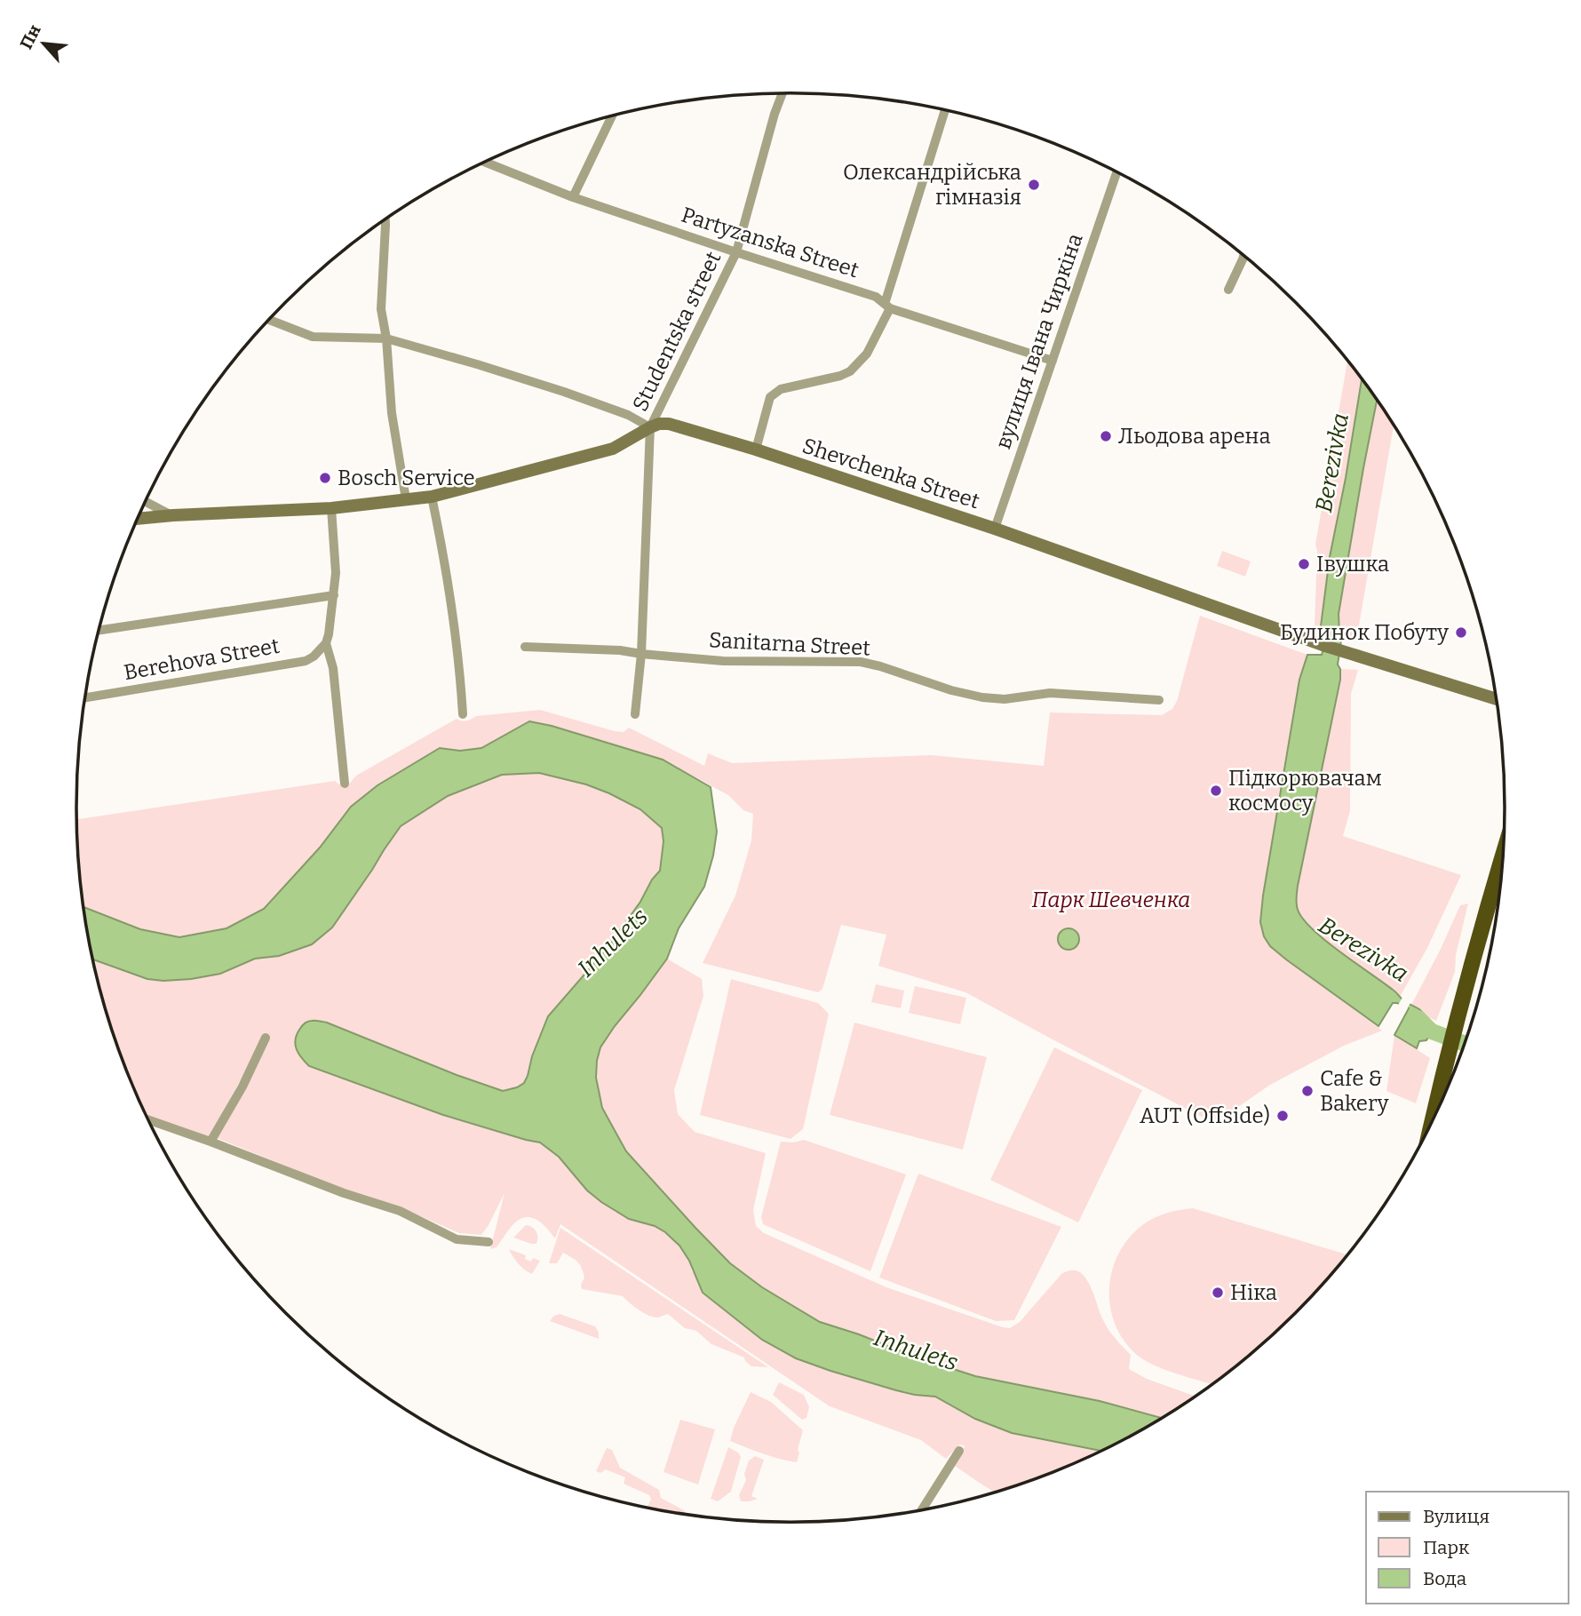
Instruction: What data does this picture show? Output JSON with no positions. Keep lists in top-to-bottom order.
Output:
{
  "streets": {
    "main road": ["Shevchenka Street"],
    "street": [
      "Partyzanska Street",
      "Studentska street",
      "вулиця Івана Чиркіна",
      "Sanitarna Street",
      "Berehova Street"
    ]
  },
  "crossings": [
    ["Partyzanska Street", "Studentska street"],
    ["Partyzanska Street", "вулиця Івана Чиркіна"],
    ["Studentska street", "Shevchenka Street"],
    ["Studentska street", "Sanitarna Street"],
    ["вулиця Івана Чиркіна", "Shevchenka Street"]
  ],
  "water": ["Berezivka", "Inhulets"],
  "parks": ["Парк Шевченка"],
  "places": [
    "Олександрійська гімназія",
    "Льодова арена",
    "Bosch Service",
    "Івушка",
    "Будинок Побуту",
    "Підкорювачам космосу",
    "Cafe & Bakery",
    "AUT (Offside)",
    "Ніка"
  ],
  "legend": ["Вулиця", "Парк", "Вода"],
  "north": "top left"
}
